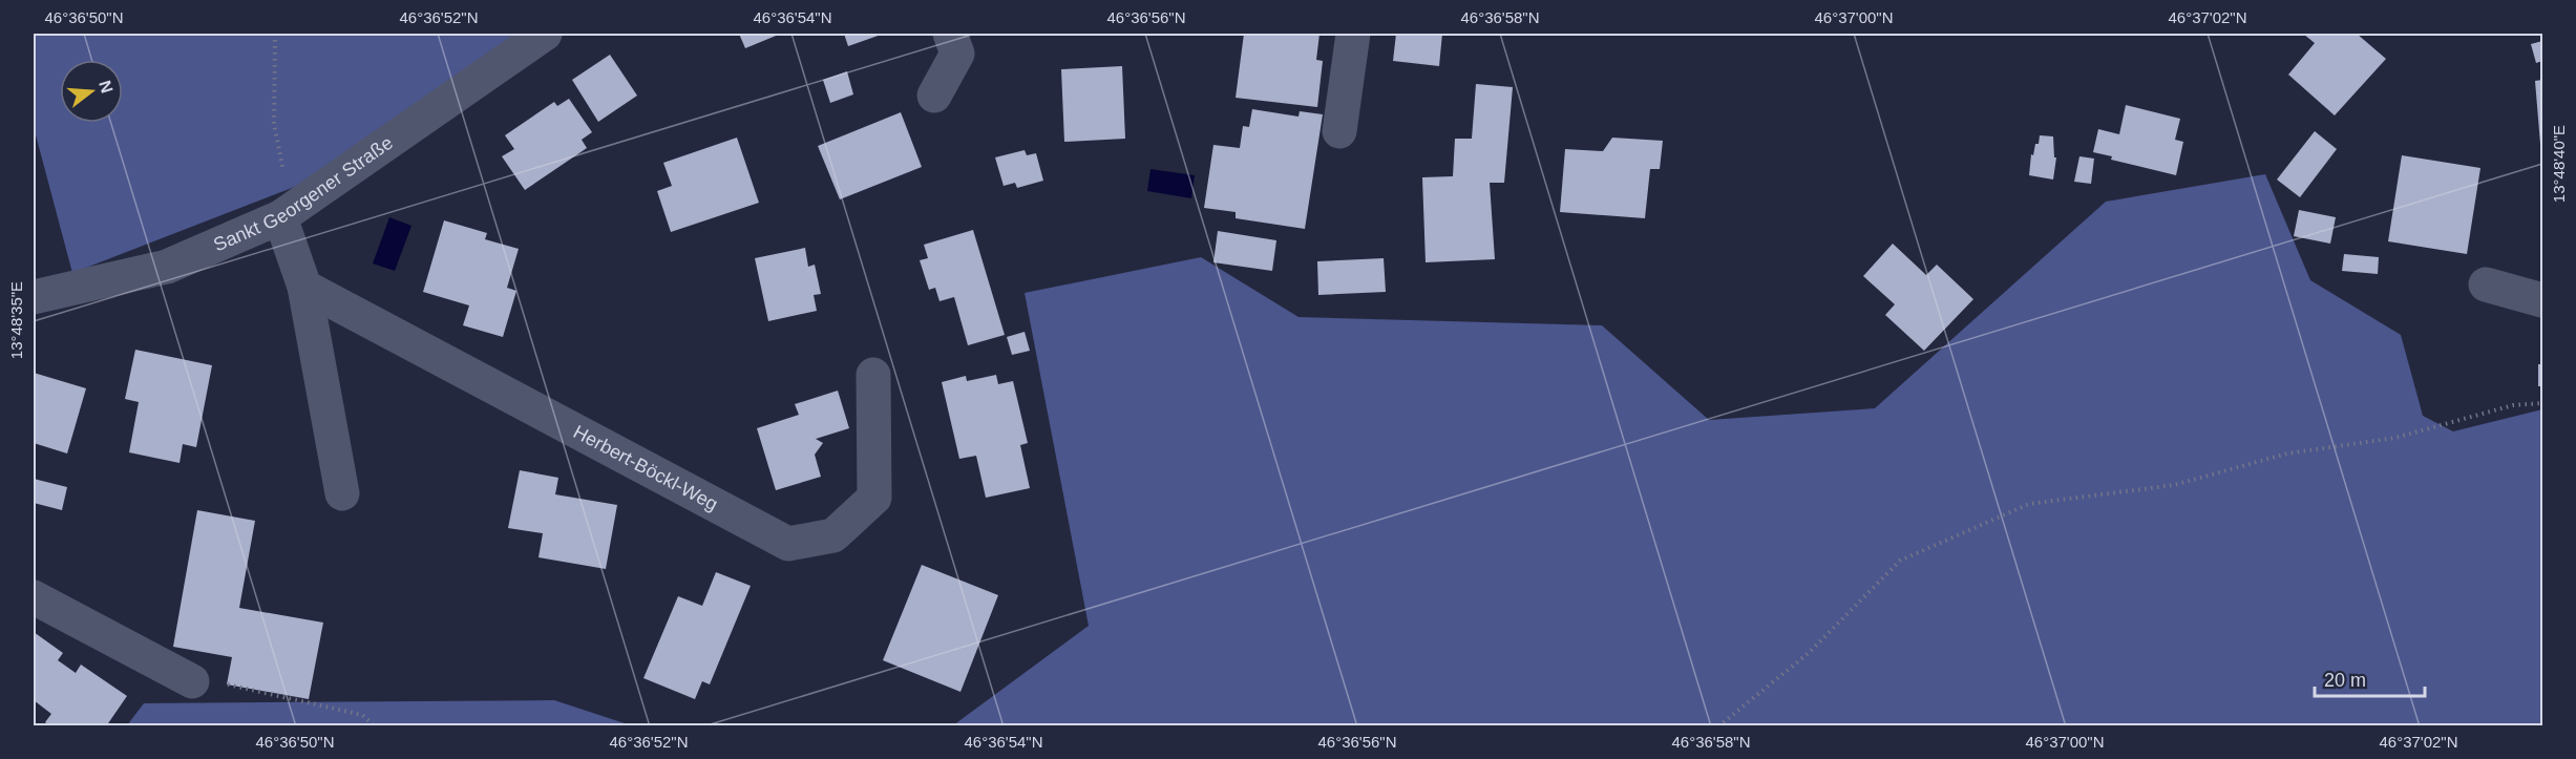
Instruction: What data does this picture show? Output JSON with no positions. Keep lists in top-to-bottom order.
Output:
{
  "streets": {
    "street": ["Sankt Georgener Straße", "Herbert-Böckl-Weg"]
  },
  "scale_bar": "20 m",
  "north": "right",
  "coordinates": [
    "46°36'50\"N",
    "46°36'52\"N",
    "46°36'54\"N",
    "46°36'56\"N",
    "46°36'58\"N",
    "46°37'00\"N",
    "46°37'02\"N",
    "13°48'40\"E",
    "13°48'35\"E"
  ]
}
